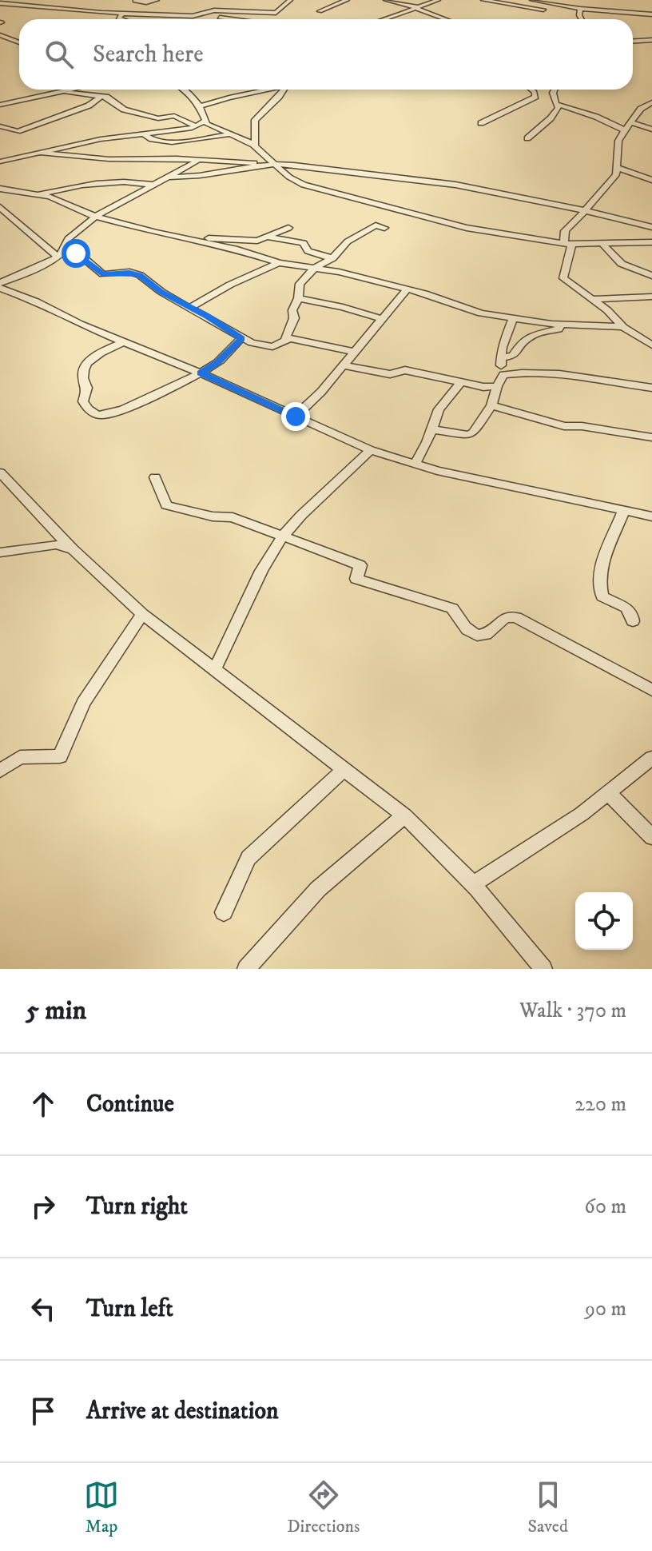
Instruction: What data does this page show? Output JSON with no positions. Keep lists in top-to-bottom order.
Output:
{
  "page": {
    "search": "Search here",
    "heading": ["5 min", "Walk · 370 m"],
    "list": [
      ["Continue", "220 m"],
      ["Turn right", "60 m"],
      ["Turn left", "90 m"],
      "Arrive at destination"
    ],
    "nav": ["Map", "Directions", "Saved"]
  }
}
